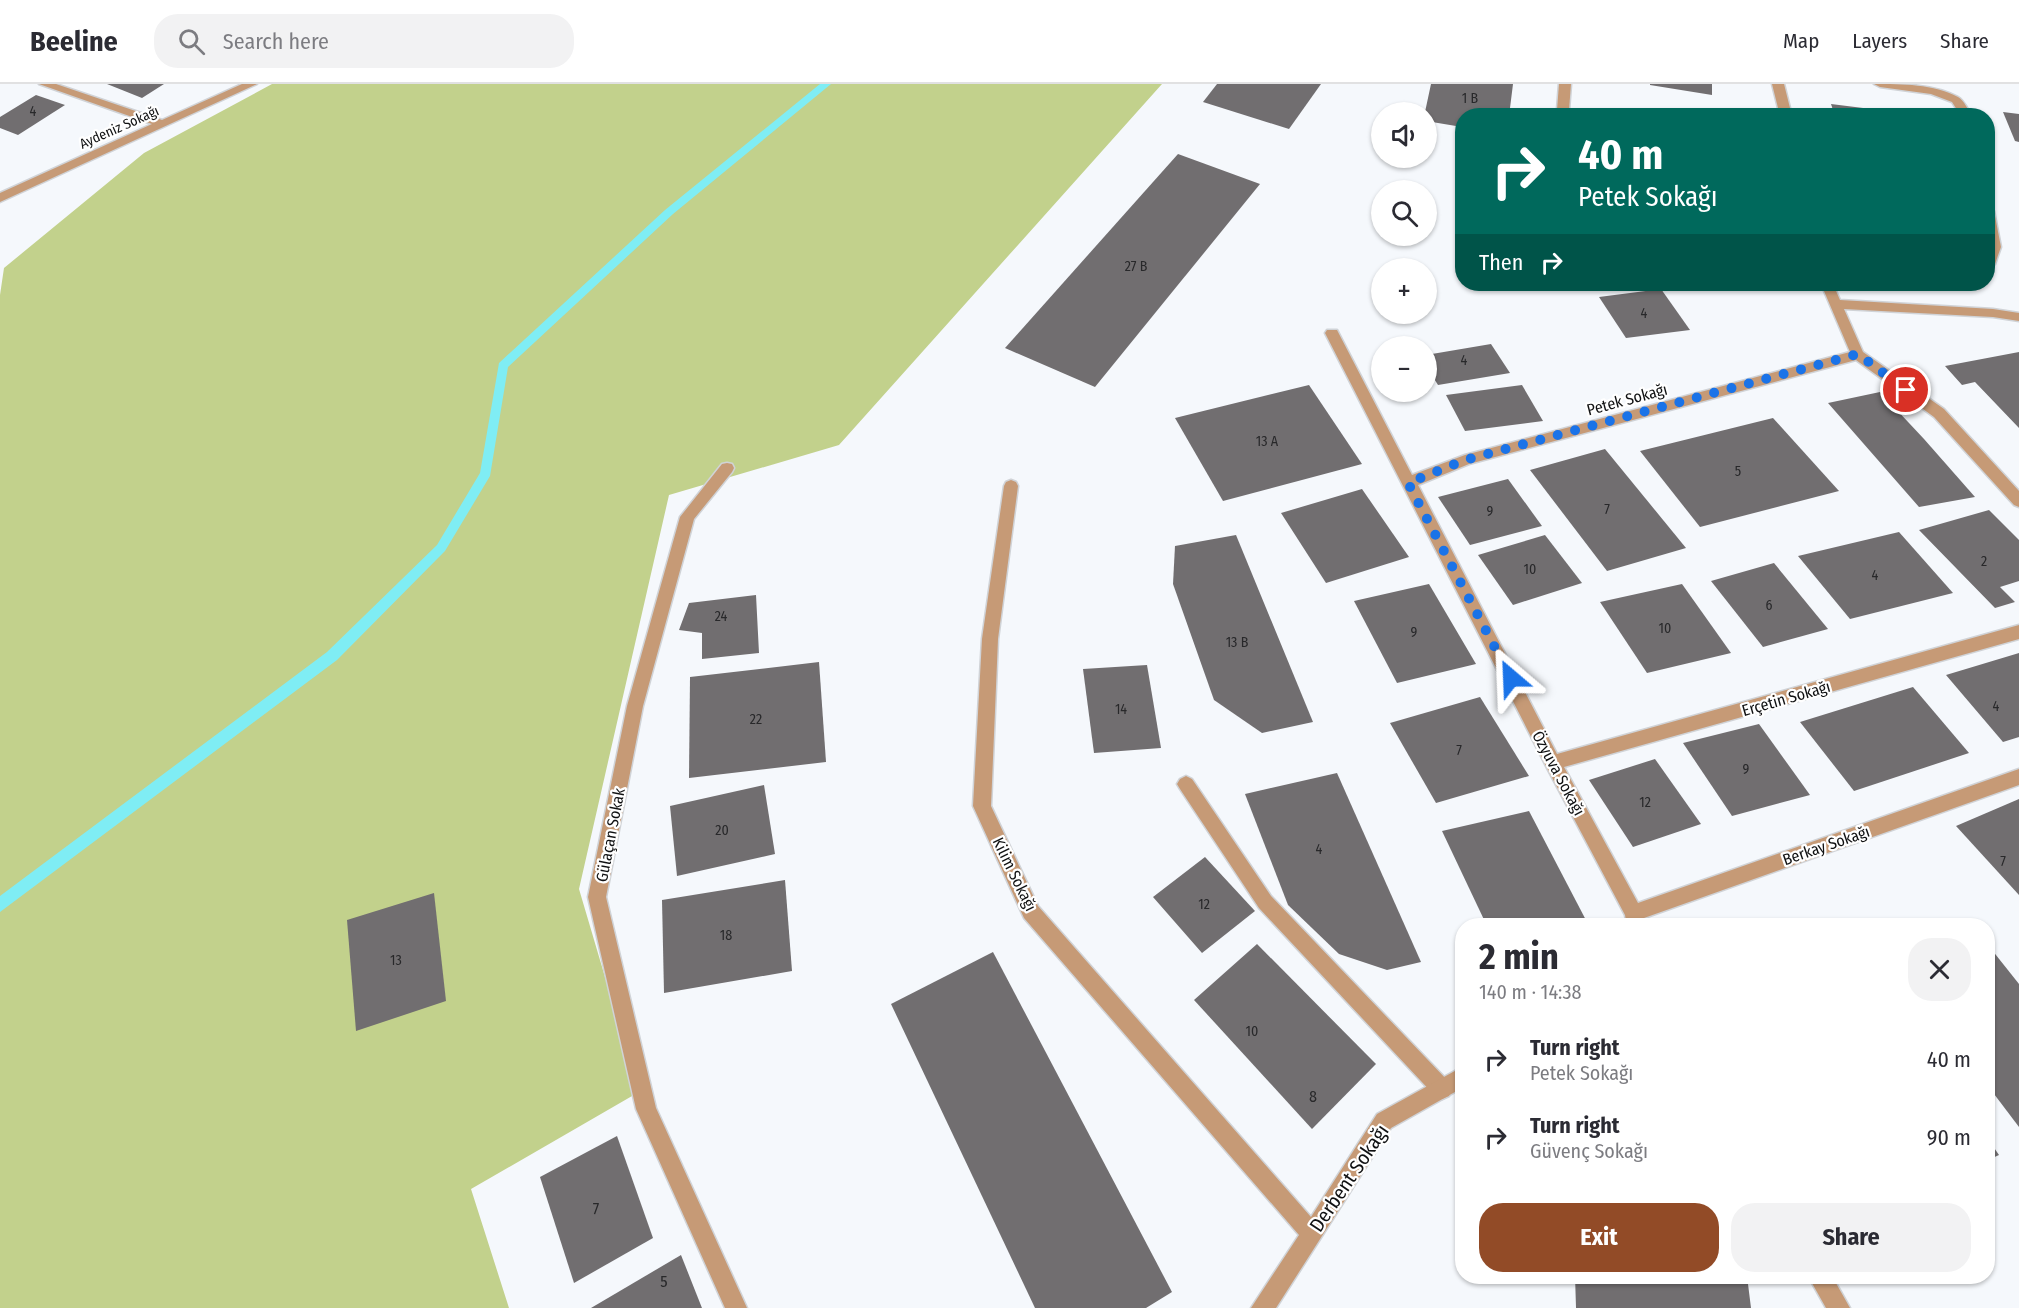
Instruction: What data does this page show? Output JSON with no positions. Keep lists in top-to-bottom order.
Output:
{
  "streets": {
    "street": [
      "Aydeniz Sokağı",
      "Petek Sokağı",
      "Erçetin Sokağı",
      "Özyuva Sokağı",
      "Gülaçan Sokak",
      "Berkay Sokağı",
      "Kilim Sokağı",
      "Derbent Sokağı"
    ]
  },
  "crossings": [
    ["Petek Sokağı", "Özyuva Sokağı"],
    ["Erçetin Sokağı", "Özyuva Sokağı"],
    ["Kilim Sokağı", "Derbent Sokağı"]
  ],
  "house_numbers": [
    "1 B",
    "4",
    "27 B",
    "4",
    "4",
    "13 A",
    "5",
    "7",
    "9",
    "2",
    "10",
    "4",
    "6",
    "24",
    "10",
    "9",
    "13 B",
    "4",
    "14",
    "22",
    "7",
    "9",
    "12",
    "20",
    "4",
    "7",
    "12",
    "18",
    "13",
    "10",
    "8",
    "7",
    "5"
  ],
  "page": {
    "header": "Beeline",
    "search": "Search here",
    "nav": ["Map", "Layers", "Share"],
    "map_buttons": ["+", "−"],
    "turn": ["40 m", "Petek Sokağı"],
    "then": "Then",
    "heading": ["2 min", "140 m · 14:38"],
    "list": [
      {
        "name": "Turn right",
        "note": "Petek Sokağı",
        "value": "40 m"
      },
      {
        "name": "Turn right",
        "note": "Güvenç Sokağı",
        "value": "90 m"
      }
    ],
    "buttons": ["Exit", "Share"]
  }
}
